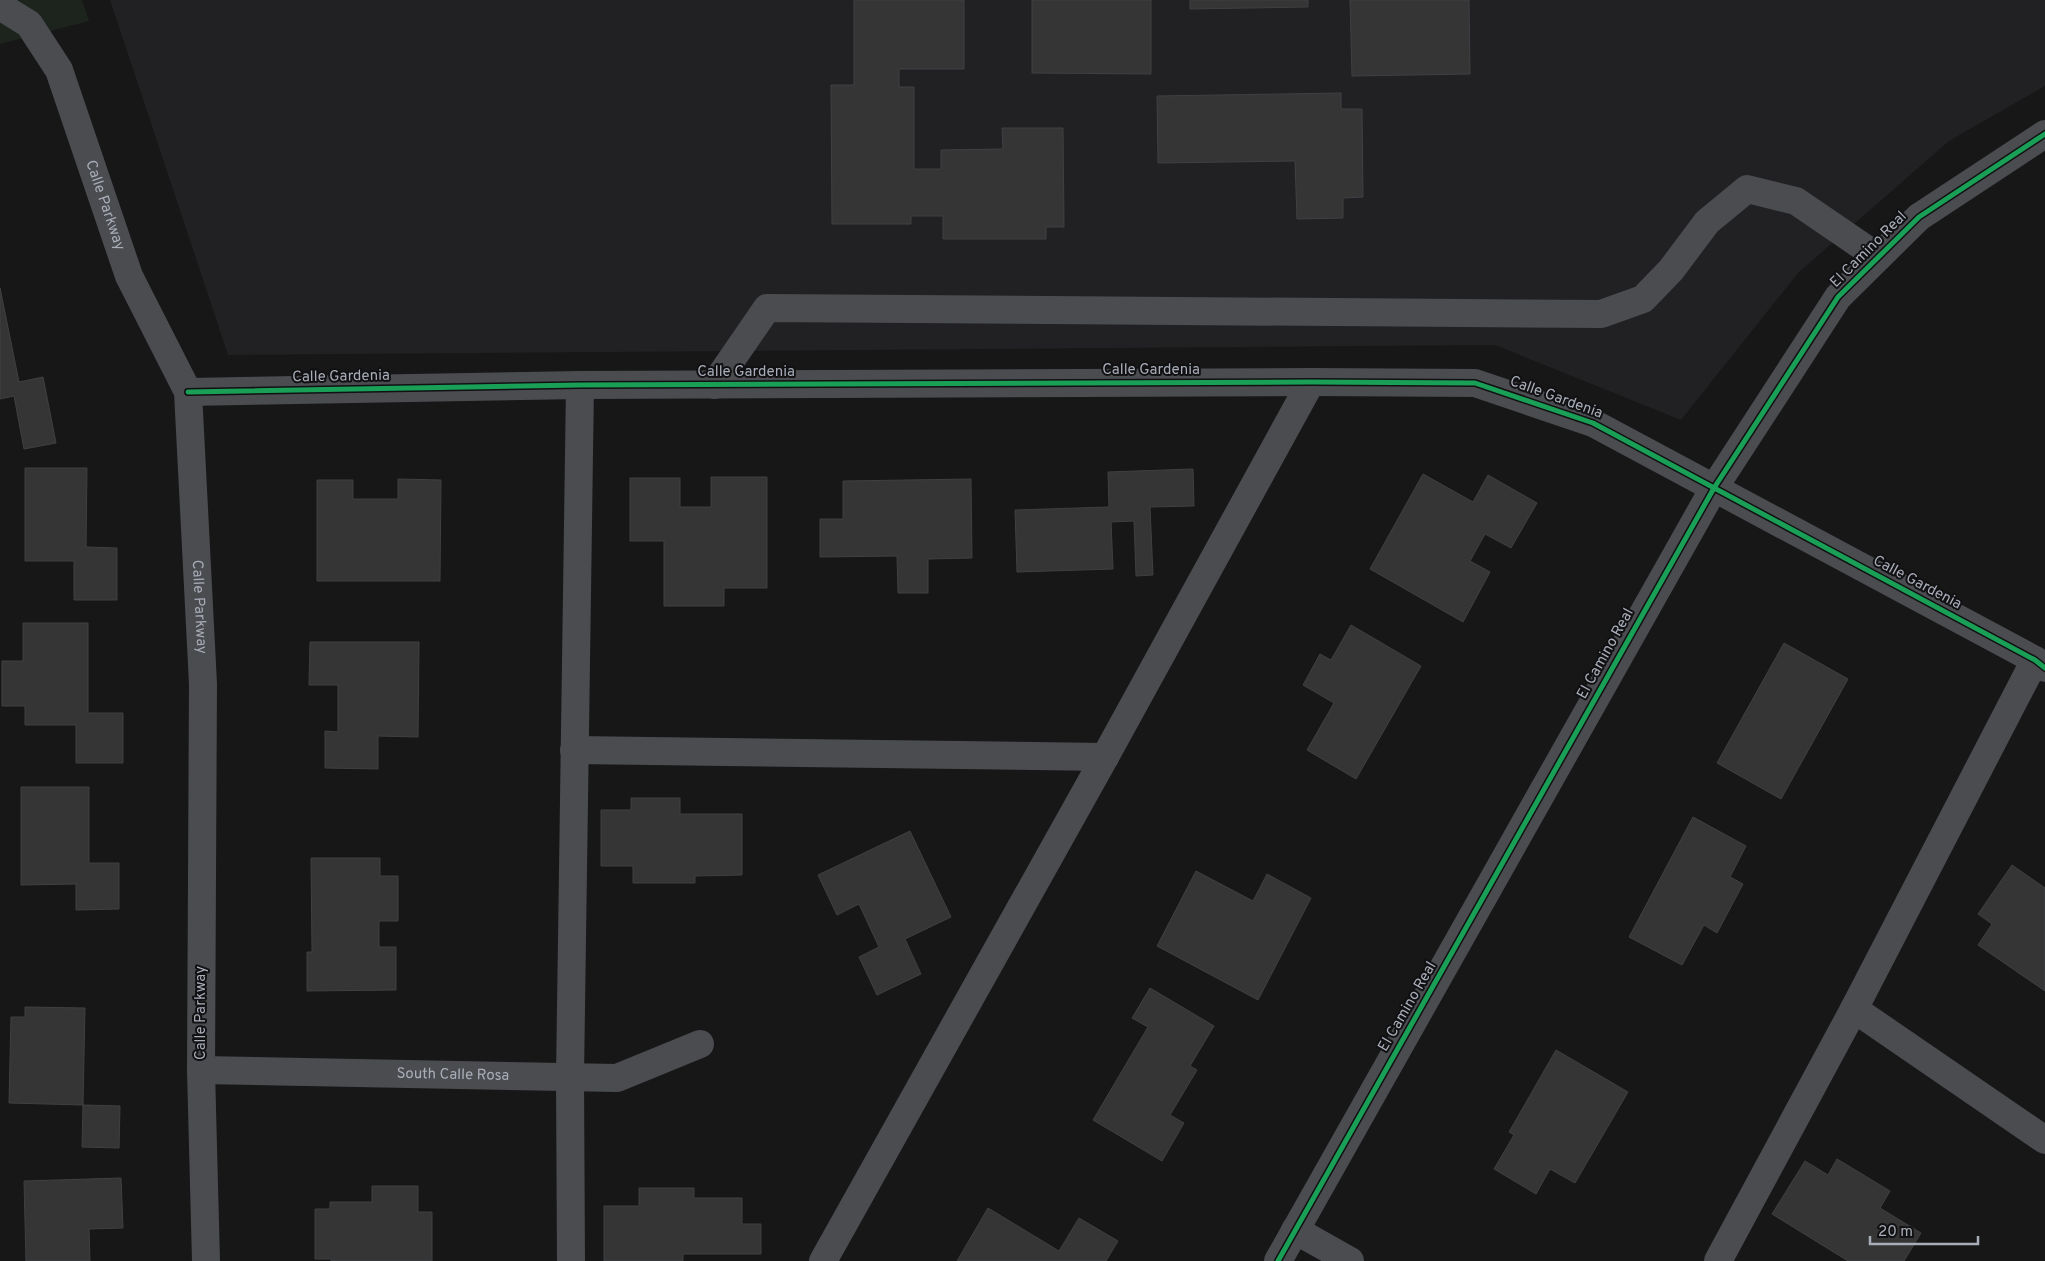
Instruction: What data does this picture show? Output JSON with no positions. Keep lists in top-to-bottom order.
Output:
{
  "streets": {
    "street": [
      "Calle Parkway",
      "El Camino Real",
      "Calle Gardenia",
      "South Calle Rosa"
    ]
  },
  "crossings": [
    ["Calle Parkway", "Calle Gardenia"],
    ["Calle Parkway", "South Calle Rosa"],
    ["El Camino Real", "Calle Gardenia"]
  ],
  "scale_bar": "20 m"
}
